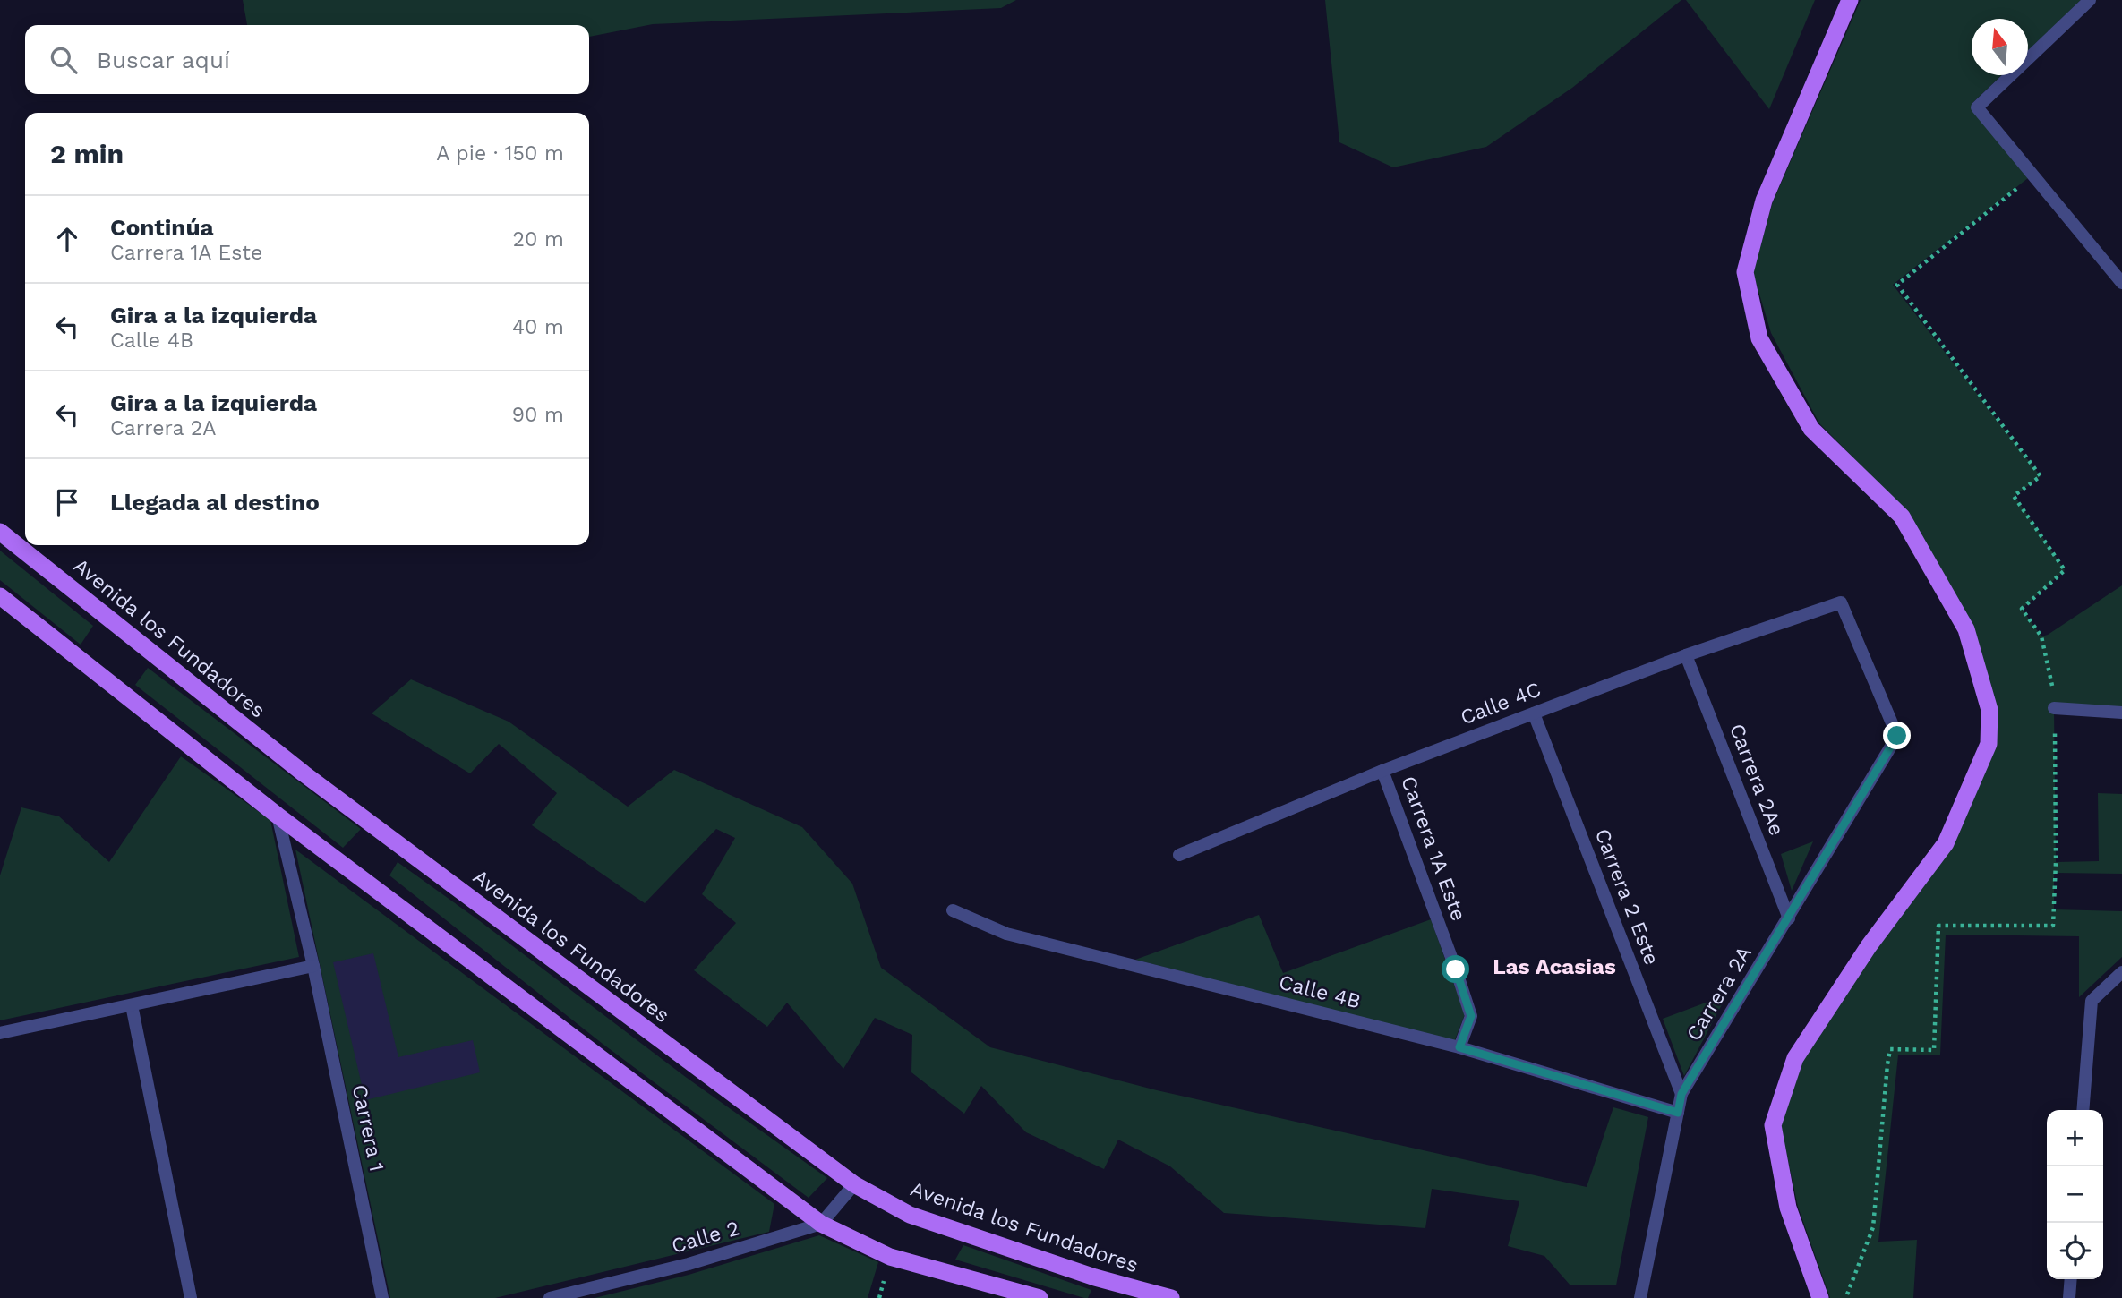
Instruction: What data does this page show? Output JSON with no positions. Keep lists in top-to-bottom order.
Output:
{
  "streets": {
    "main road": ["Avenida los Fundadores"],
    "street": [
      "Calle 4C",
      "Carrera 2Ae",
      "Carrera 1A Este",
      "Carrera 2 Este",
      "Calle 4B",
      "Carrera 2A",
      "Carrera 1",
      "Calle 2"
    ]
  },
  "crossings": [
    ["Calle 4C", "Carrera 2Ae"],
    ["Calle 4C", "Carrera 1A Este"],
    ["Calle 4C", "Carrera 2 Este"],
    ["Calle 4C", "Carrera 2A"],
    ["Carrera 2Ae", "Carrera 2A"],
    ["Carrera 1A Este", "Calle 4B"],
    ["Carrera 2 Este", "Carrera 2A"],
    ["Calle 4B", "Carrera 2A"]
  ],
  "districts": ["Las Acasias"],
  "north": "top",
  "page": {
    "search": "Buscar aquí",
    "heading": ["2 min", "A pie · 150 m"],
    "list": [
      ["Continúa", "Carrera 1A Este", "20 m"],
      ["Gira a la izquierda", "Calle 4B", "40 m"],
      ["Gira a la izquierda", "Carrera 2A", "90 m"],
      "Llegada al destino"
    ],
    "map_buttons": ["+", "−"]
  }
}
